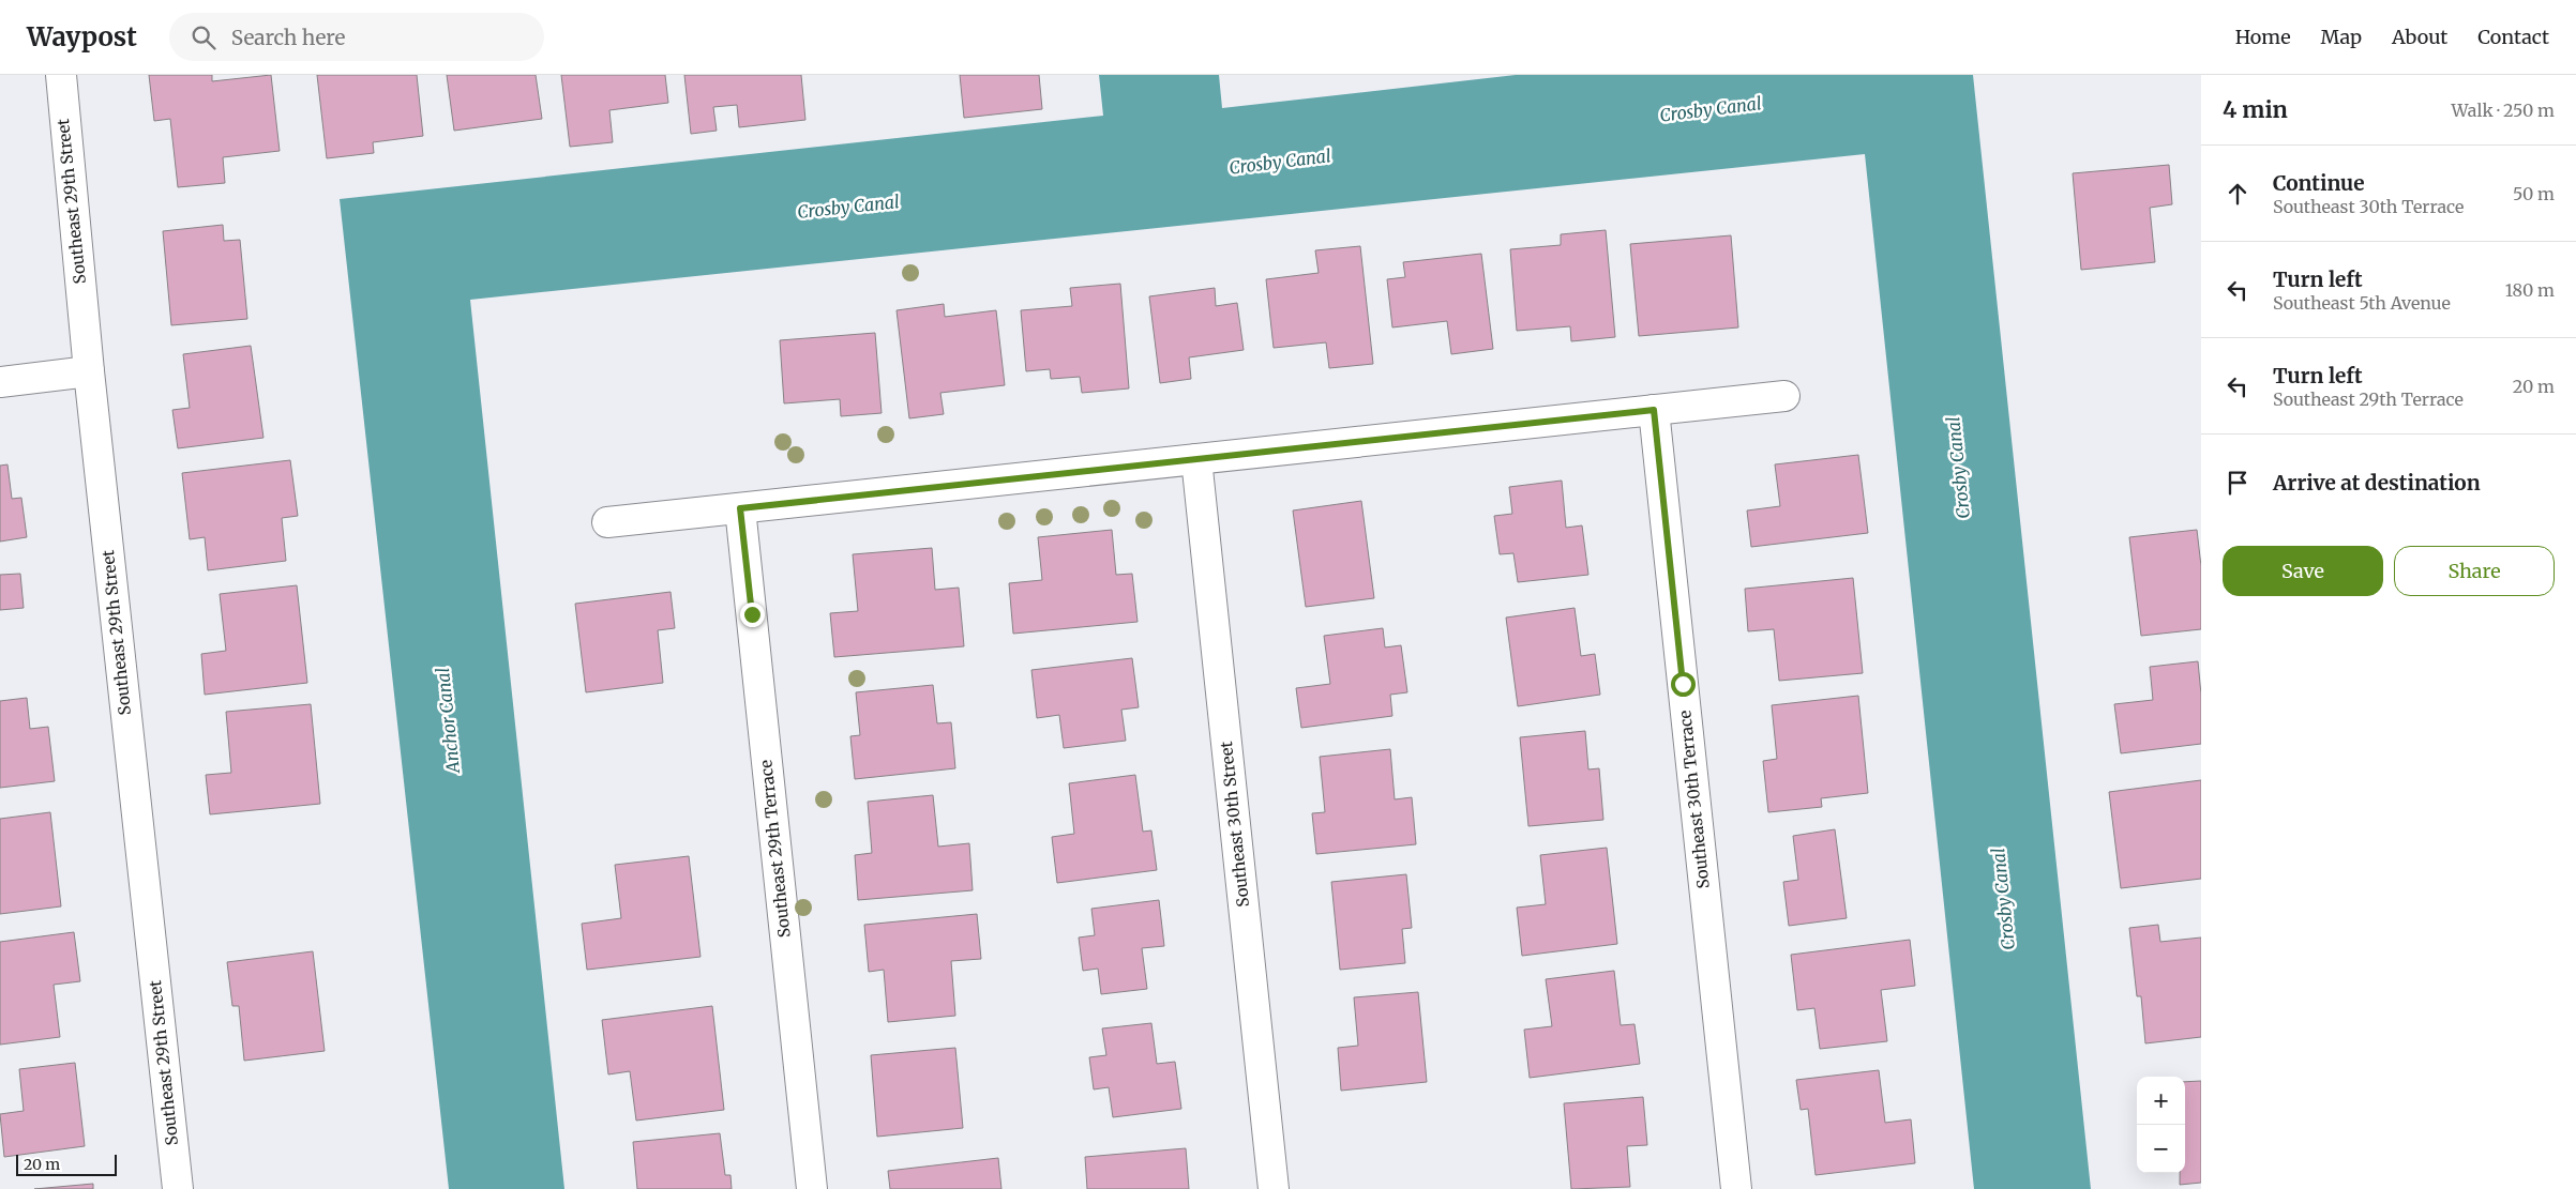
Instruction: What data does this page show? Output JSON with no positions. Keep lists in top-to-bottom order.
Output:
{
  "streets": {
    "street": [
      "Southeast 29th Street",
      "Southeast 30th Terrace",
      "Southeast 30th Street",
      "Southeast 29th Terrace"
    ]
  },
  "water": ["Crosby Canal", "Anchor Canal"],
  "scale_bar": "20 m",
  "page": {
    "header": "Waypost",
    "search": "Search here",
    "nav": [
      "Home",
      "Map",
      "About",
      "Contact"
    ],
    "heading": ["4 min", "Walk · 250 m"],
    "list": [
      ["Continue", "Southeast 30th Terrace", "50 m"],
      ["Turn left", "Southeast 5th Avenue", "180 m"],
      ["Turn left", "Southeast 29th Terrace", "20 m"],
      "Arrive at destination"
    ],
    "buttons": ["Save", "Share"],
    "map_buttons": ["+", "−"],
    "scale": "20 m"
  }
}
